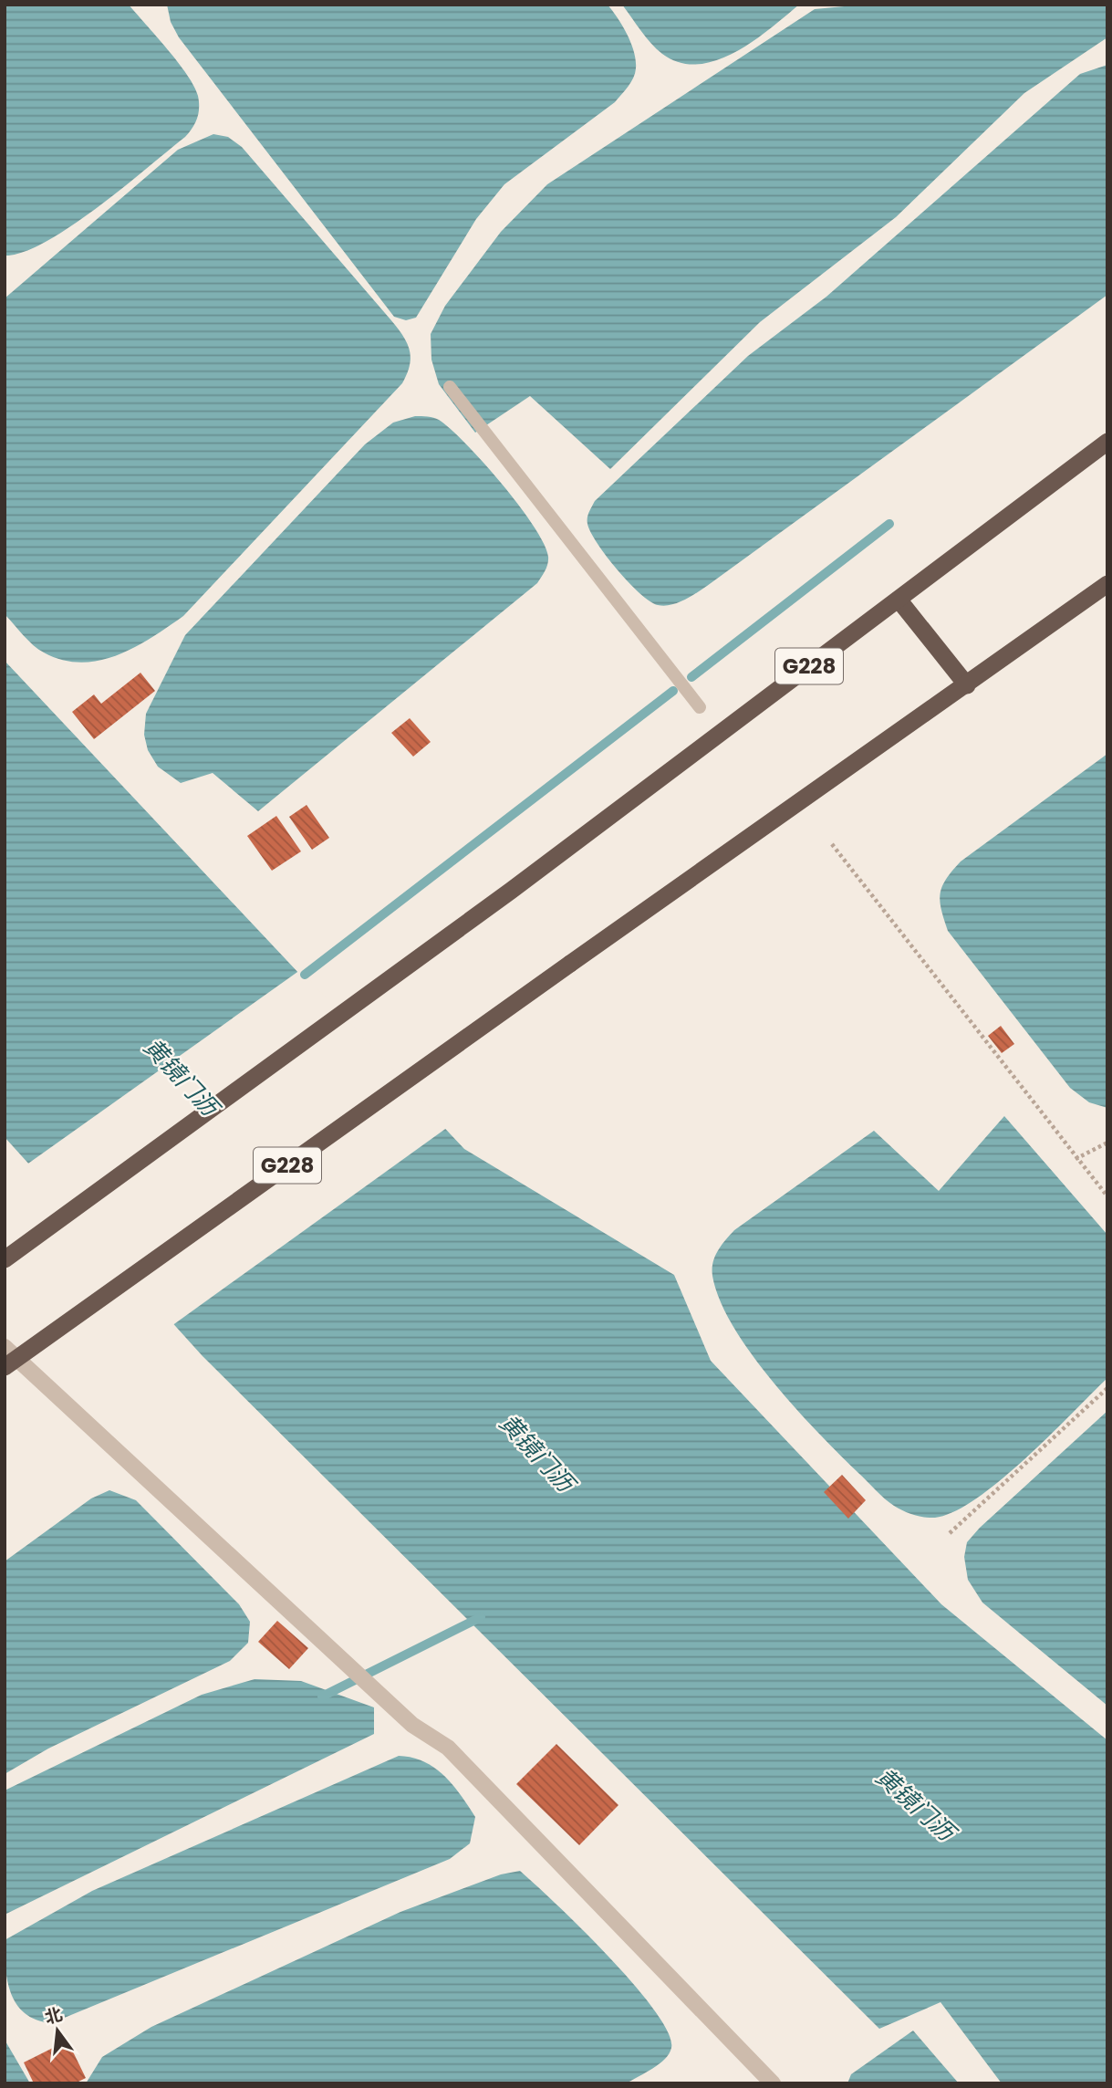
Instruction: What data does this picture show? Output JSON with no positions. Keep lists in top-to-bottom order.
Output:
{
  "streets": {
    "highway": ["G228"]
  },
  "water": ["黄镜门沥"],
  "north": "top"
}
